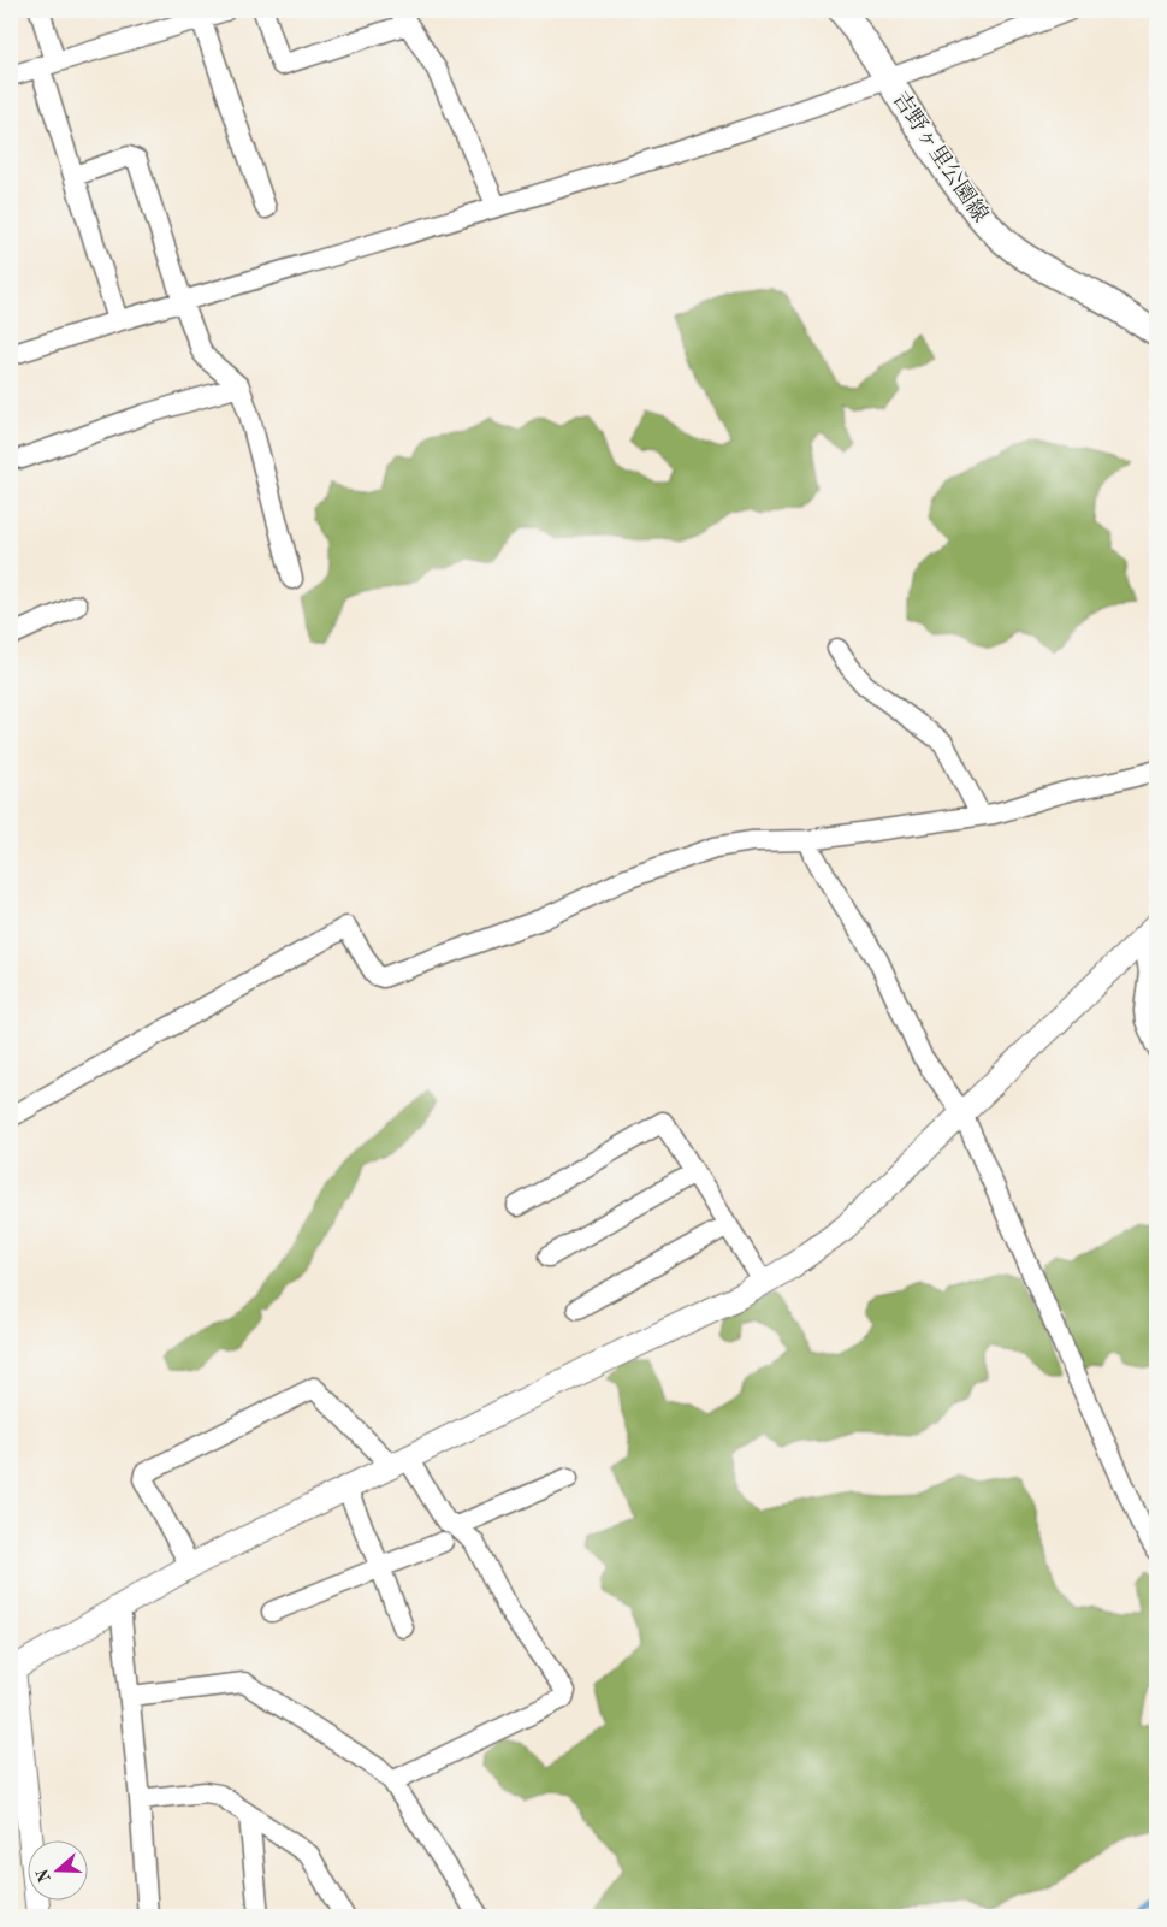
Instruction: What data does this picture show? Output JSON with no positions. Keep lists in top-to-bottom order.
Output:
{
  "streets": {
    "main road": ["吉野ヶ里公園線"]
  },
  "north": "left"
}
